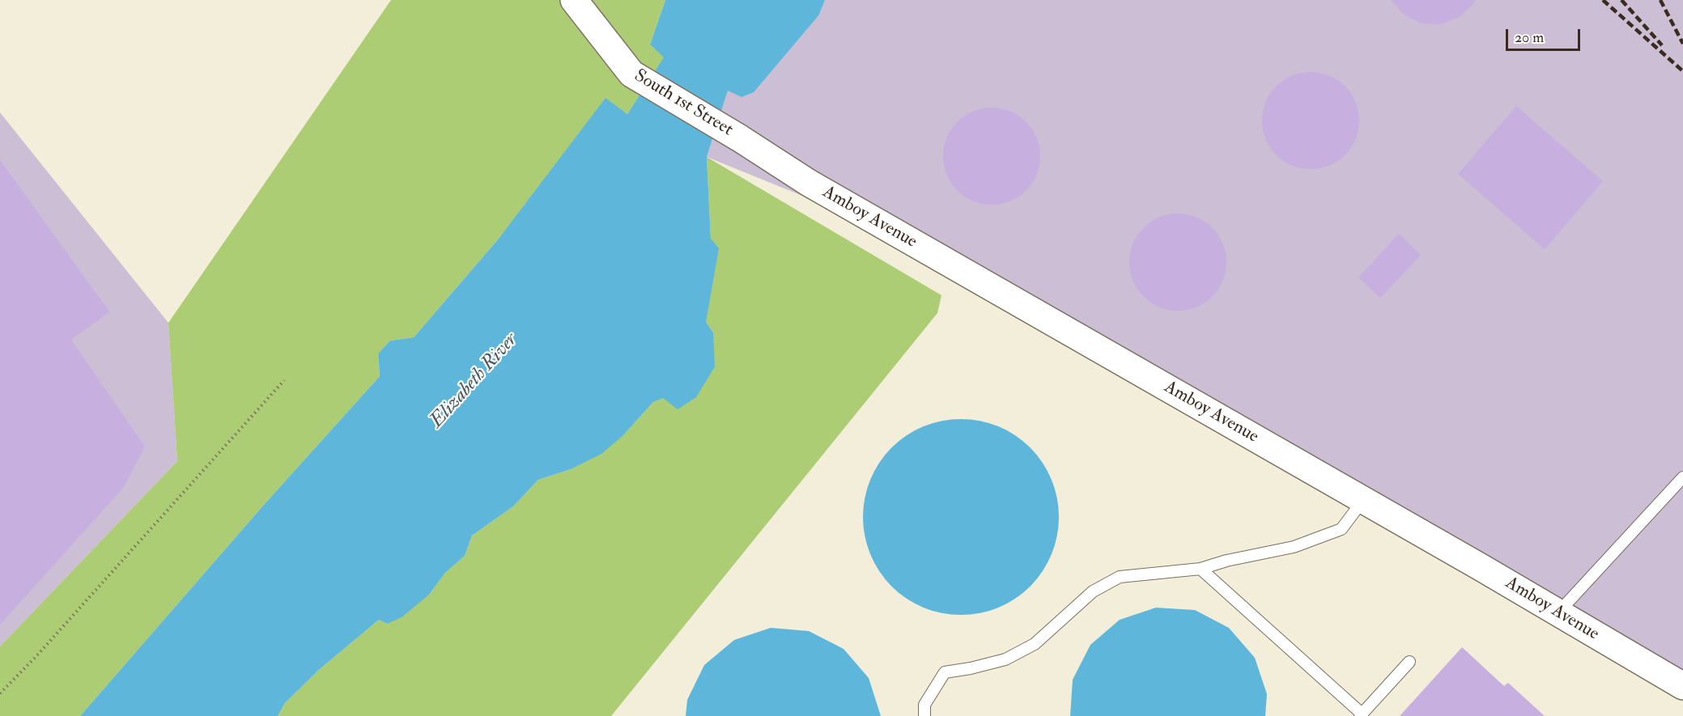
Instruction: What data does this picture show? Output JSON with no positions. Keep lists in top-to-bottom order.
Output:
{
  "streets": {
    "street": ["South 1st Street", "Amboy Avenue"]
  },
  "crossings": [
    ["South 1st Street", "Amboy Avenue"]
  ],
  "water": ["Elizabeth River"],
  "scale_bar": "20 m"
}
